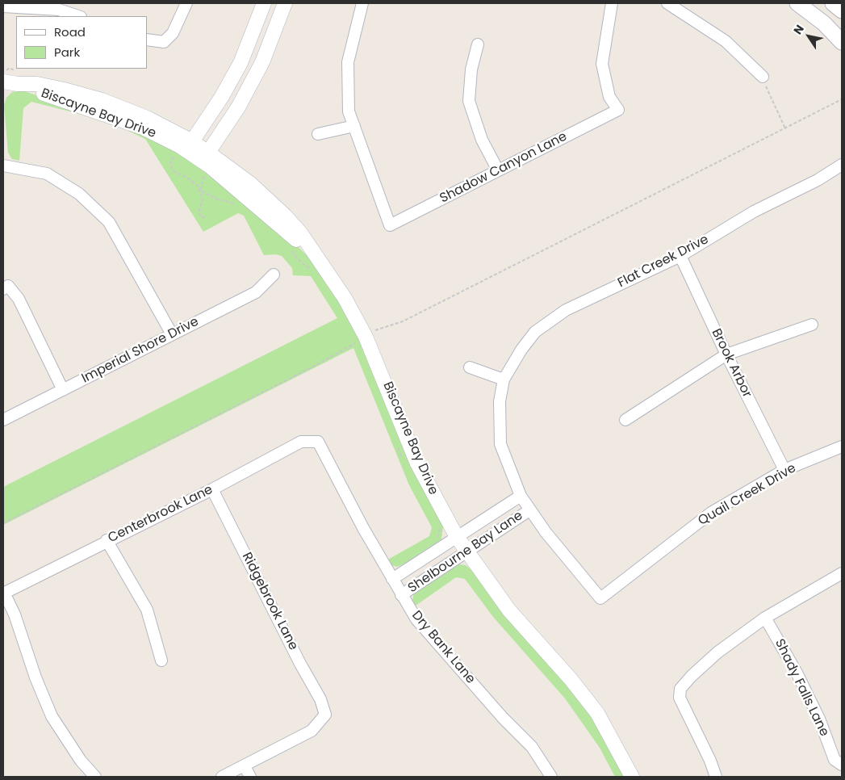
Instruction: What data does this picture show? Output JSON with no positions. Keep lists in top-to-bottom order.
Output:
{
  "streets": {
    "street": [
      "Biscayne Bay Drive",
      "Shadow Canyon Lane",
      "Flat Creek Drive",
      "Imperial Shore Drive",
      "Brook Arbor",
      "Quail Creek Drive",
      "Centerbrook Lane",
      "Shelbourne Bay Lane",
      "Ridgebrook Lane",
      "Dry Bank Lane",
      "Shady Falls Lane"
    ]
  },
  "crossings": [
    ["Biscayne Bay Drive", "Shelbourne Bay Lane"],
    ["Flat Creek Drive", "Brook Arbor"],
    ["Brook Arbor", "Quail Creek Drive"],
    ["Quail Creek Drive", "Shelbourne Bay Lane"],
    ["Centerbrook Lane", "Ridgebrook Lane"],
    ["Centerbrook Lane", "Dry Bank Lane"],
    ["Shelbourne Bay Lane", "Dry Bank Lane"]
  ],
  "legend": ["Road", "Park"],
  "north": "top left"
}
